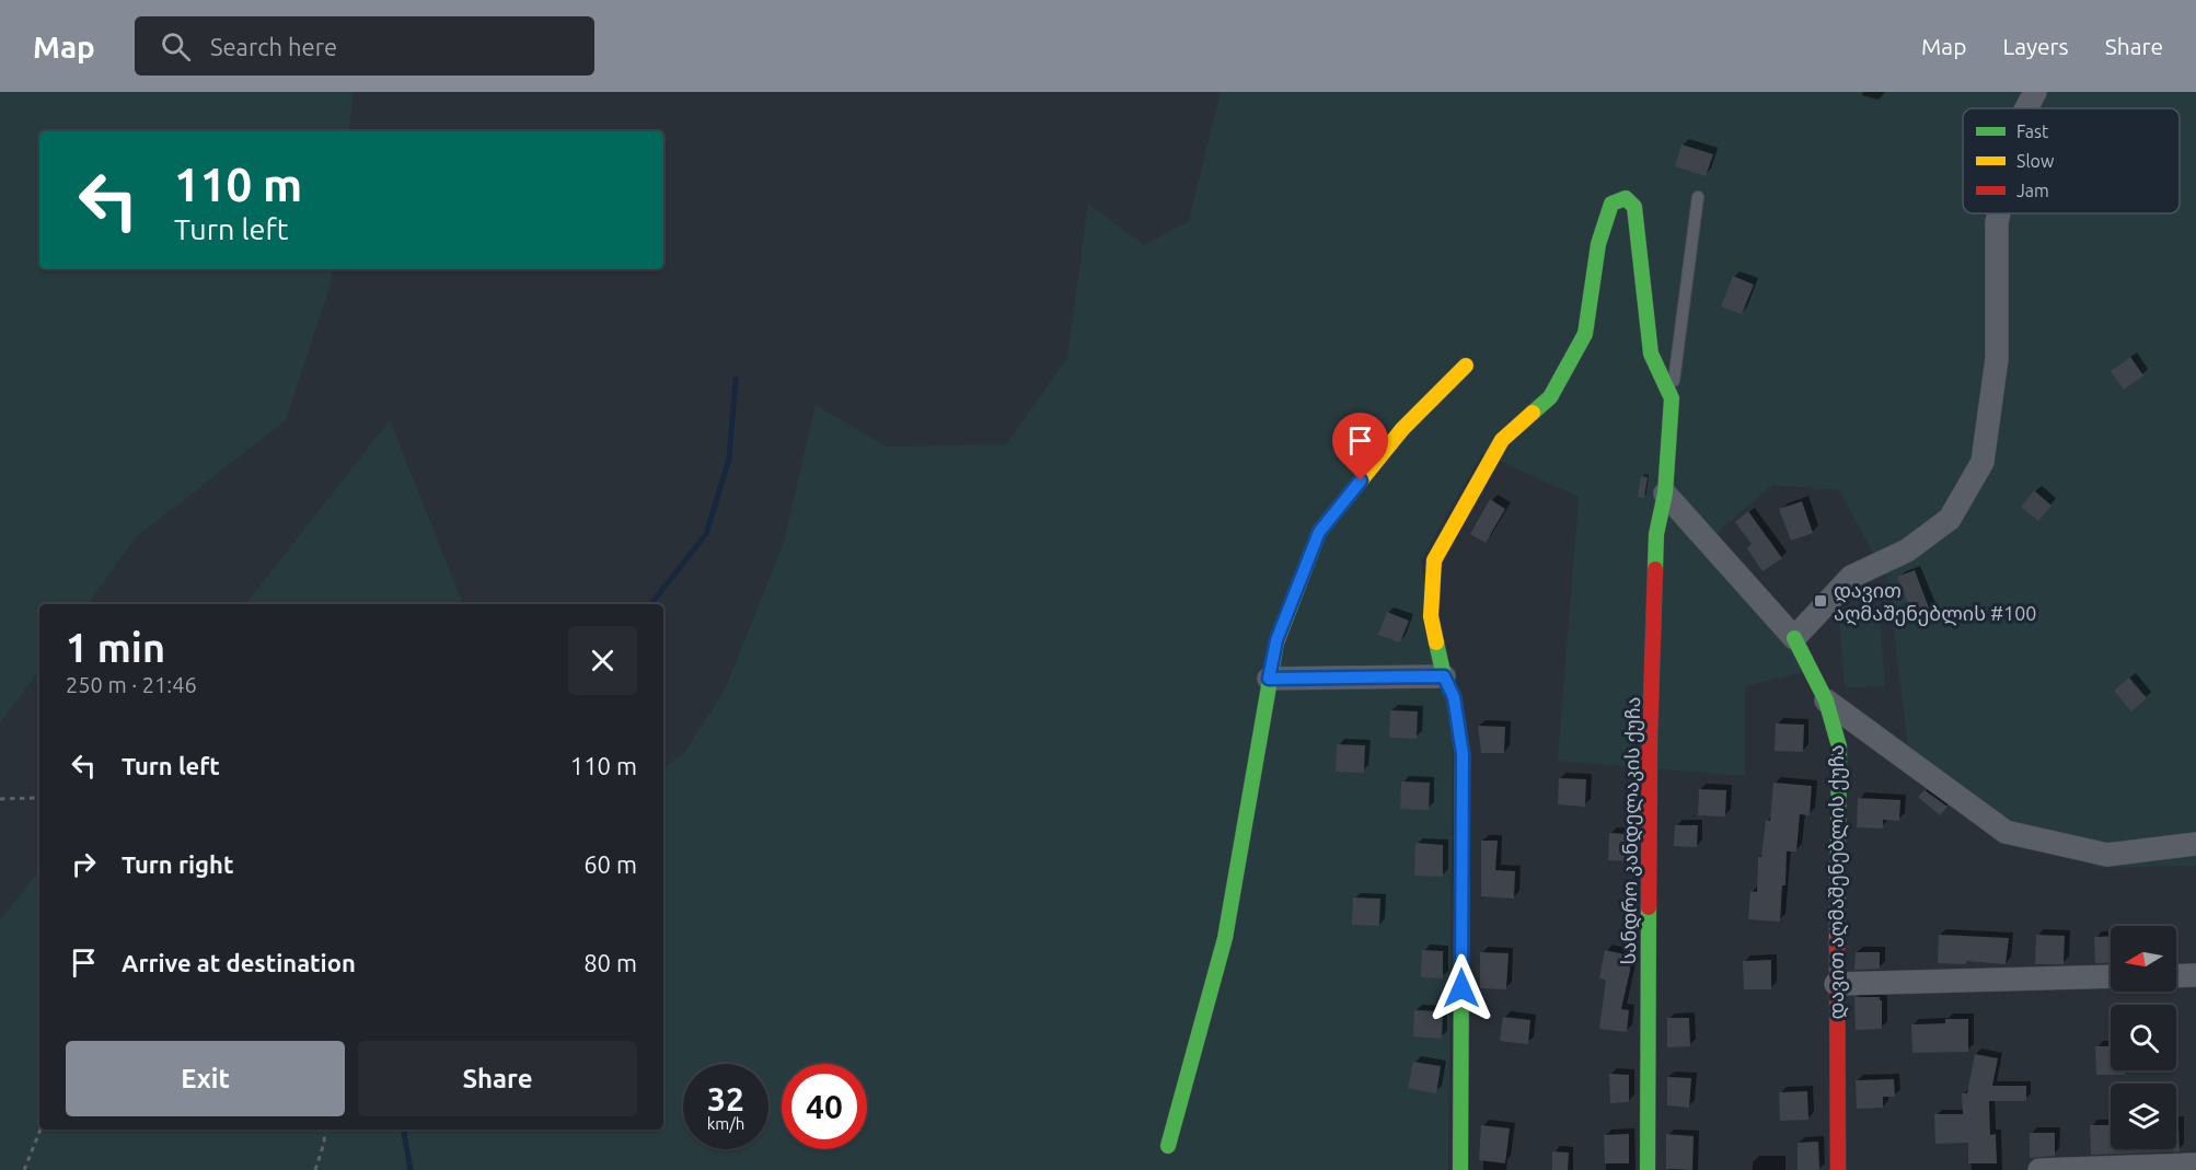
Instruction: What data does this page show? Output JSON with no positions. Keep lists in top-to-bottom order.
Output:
{
  "streets": {
    "street": ["სანდრო კანდელაკის ქუჩა", "დავით აღმაშენებლის ქუჩა"]
  },
  "crossings": [
    ["სანდრო კანდელაკის ქუჩა", "დავით აღმაშენებლის ქუჩა"]
  ],
  "places": {
    "transit": ["დავით აღმაშენებლის #100"]
  },
  "legend": ["Fast", "Slow", "Jam"],
  "north": "left",
  "page": {
    "header": "Map",
    "search": "Search here",
    "nav": ["Map", "Layers", "Share"],
    "turn": ["110 m", "Turn left"],
    "heading": ["1 min", "250 m · 21:46"],
    "list": [
      {
        "name": "Turn left",
        "value": "110 m"
      },
      {
        "name": "Turn right",
        "value": "60 m"
      },
      {
        "name": "Arrive at destination",
        "value": "80 m"
      }
    ],
    "buttons": ["Exit", "Share"],
    "speed": "32 km/h",
    "limit": "40"
  }
}
